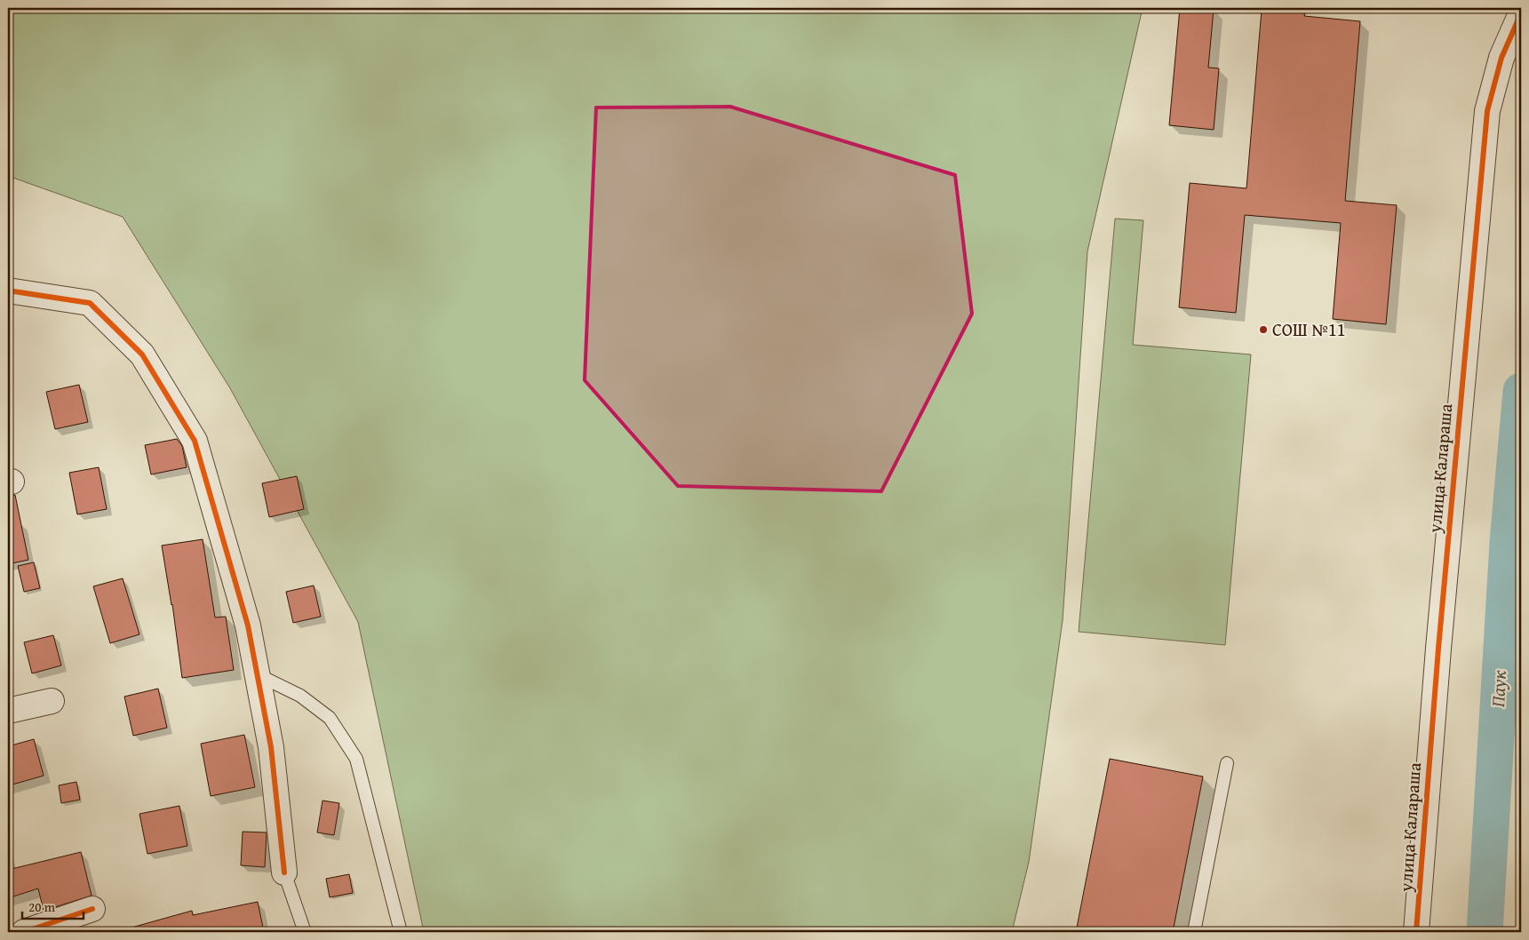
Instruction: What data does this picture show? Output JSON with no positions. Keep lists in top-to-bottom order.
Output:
{
  "streets": {
    "street": ["улица Калараша"]
  },
  "water": ["Паук"],
  "places": ["СОШ №11"],
  "scale_bar": "20 m"
}
